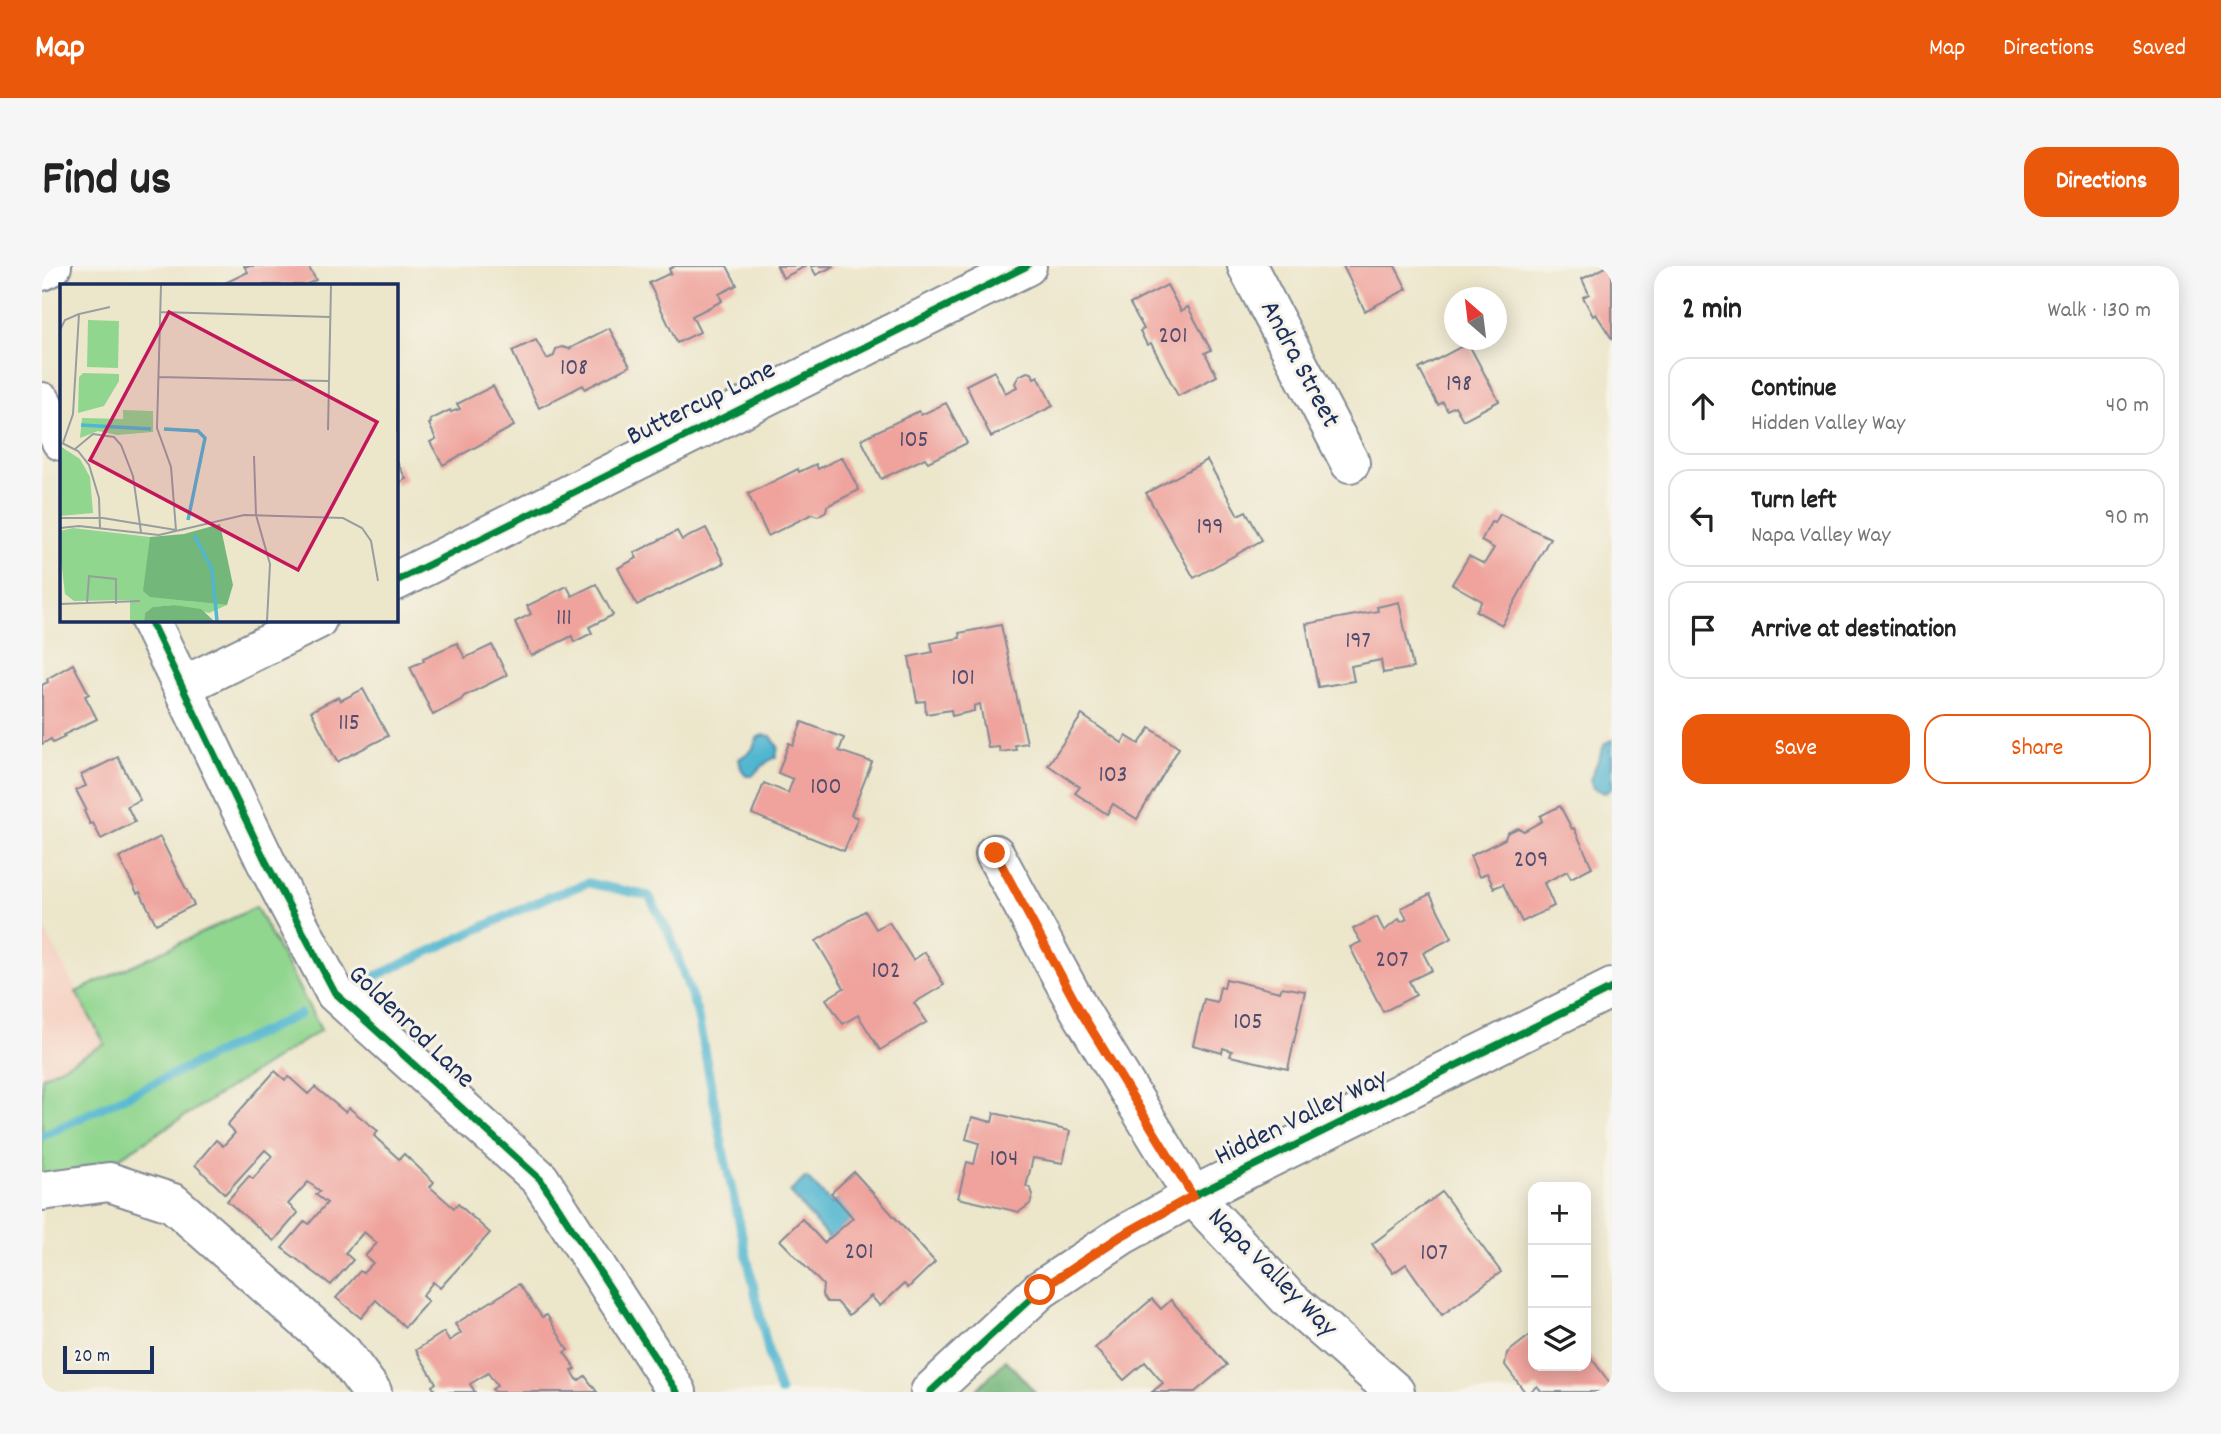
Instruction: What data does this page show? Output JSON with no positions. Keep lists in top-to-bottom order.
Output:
{
  "streets": {
    "street": [
      "Andra Street",
      "Buttercup Lane",
      "Goldenrod Lane",
      "Hidden Valley Way",
      "Napa Valley Way"
    ]
  },
  "crossings": [
    ["Hidden Valley Way", "Napa Valley Way"]
  ],
  "house_numbers": [
    "201",
    "108",
    "198",
    "105",
    "199",
    "111",
    "197",
    "101",
    "115",
    "103",
    "100",
    "209",
    "207",
    "102",
    "105",
    "104",
    "201",
    "107"
  ],
  "scale_bar": "20 m",
  "north": "top left",
  "page": {
    "header": "Map",
    "nav": ["Map", "Directions", "Saved"],
    "title": "Find us",
    "buttons": [
      "Directions",
      ["Save", "Share"]
    ],
    "heading": ["2 min", "Walk · 130 m"],
    "list": [
      ["Continue", "Hidden Valley Way", "40 m"],
      ["Turn left", "Napa Valley Way", "90 m"],
      "Arrive at destination"
    ],
    "map_buttons": ["+", "−"],
    "scale": "20 m"
  }
}
